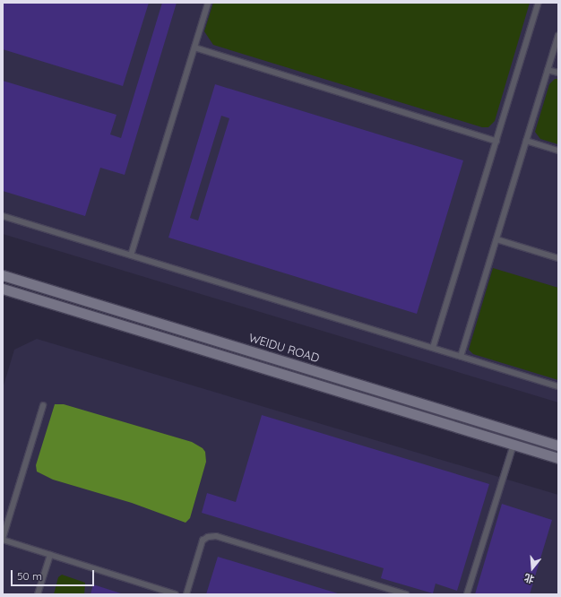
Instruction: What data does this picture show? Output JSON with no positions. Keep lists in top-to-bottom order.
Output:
{
  "streets": {
    "main road": ["WEIDU ROAD"]
  },
  "scale_bar": "50 m",
  "north": "bottom"
}
